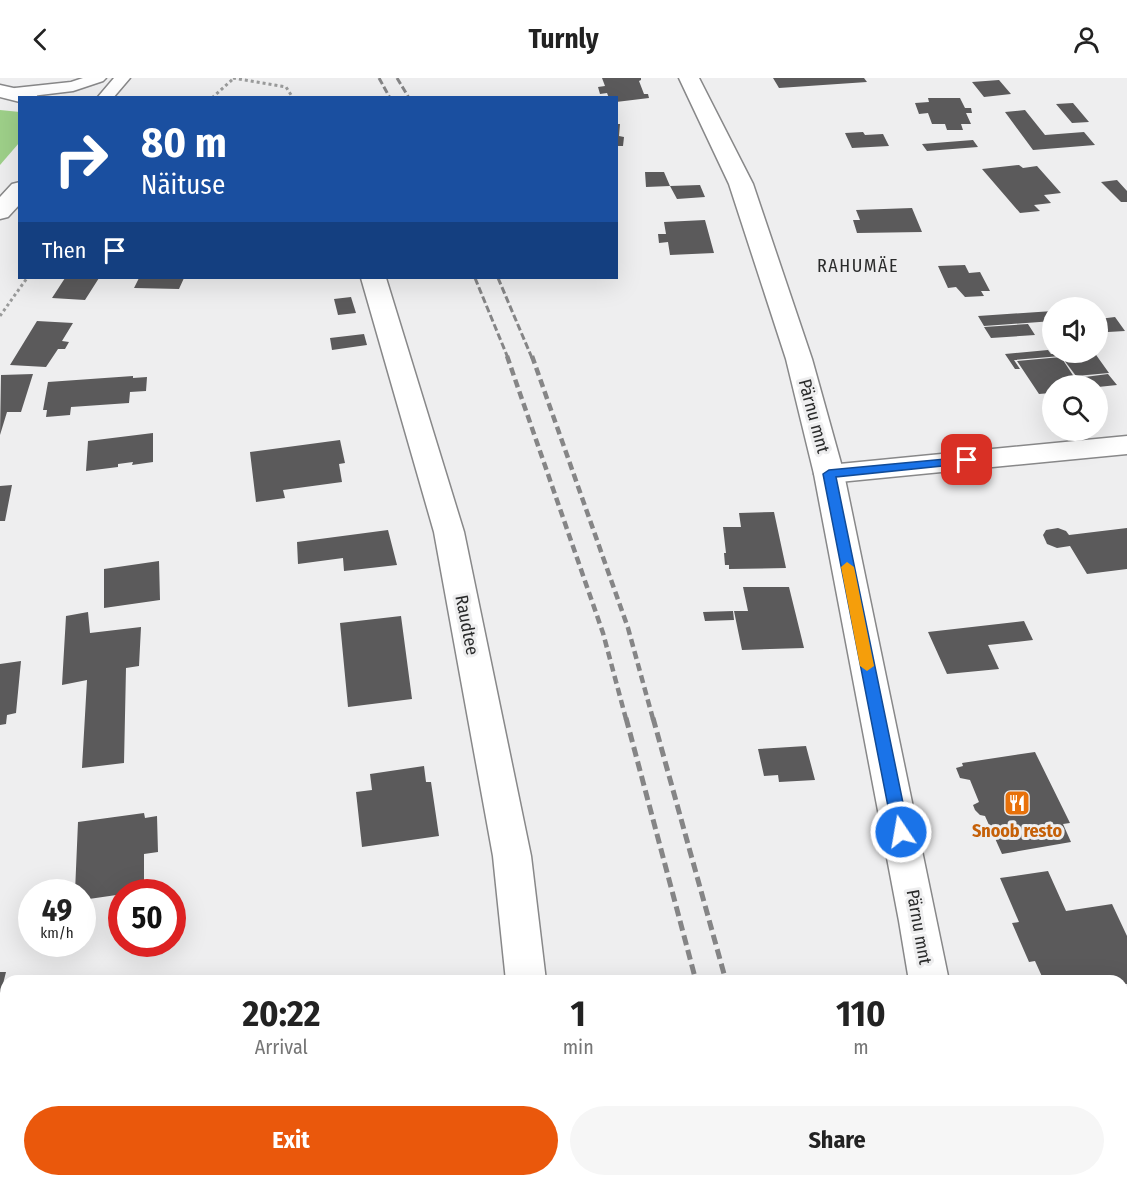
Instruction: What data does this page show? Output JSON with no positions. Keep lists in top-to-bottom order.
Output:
{
  "streets": {
    "main road": ["Pärnu mnt", "Raudtee"]
  },
  "districts": ["RAHUMÄE"],
  "places": {
    "restaurant": ["Snoob resto"]
  },
  "page": {
    "header": "Turnly",
    "turn": ["80 m", "Näituse"],
    "then": "Then",
    "speed": "49 km/h",
    "limit": "50",
    "eta": [
      "20:22",
      "Arrival",
      "1",
      "min",
      "110",
      "m"
    ],
    "buttons": ["Exit", "Share"]
  }
}
